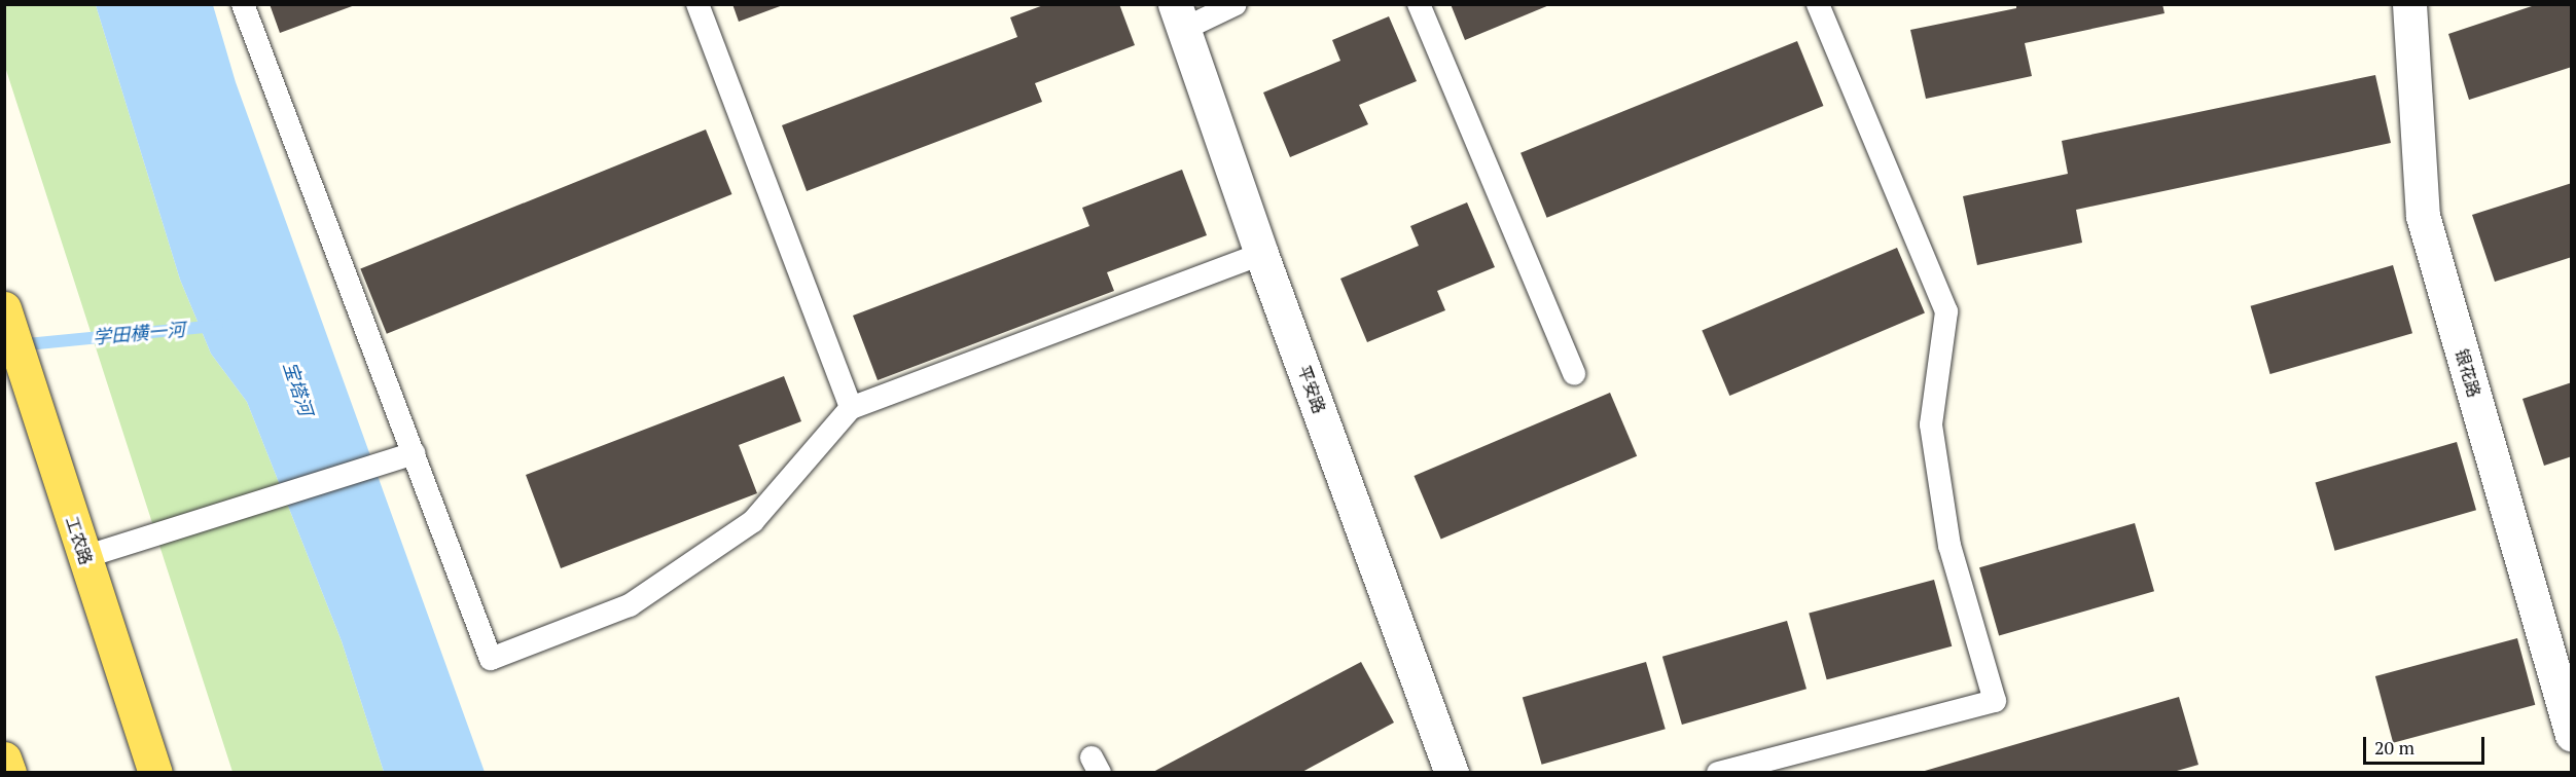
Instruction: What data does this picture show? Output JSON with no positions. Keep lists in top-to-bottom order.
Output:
{
  "streets": {
    "main road": ["工农路"],
    "street": ["银花路", "平安路"]
  },
  "water": ["学田横一河", "宝塔河"],
  "scale_bar": "20 m"
}
